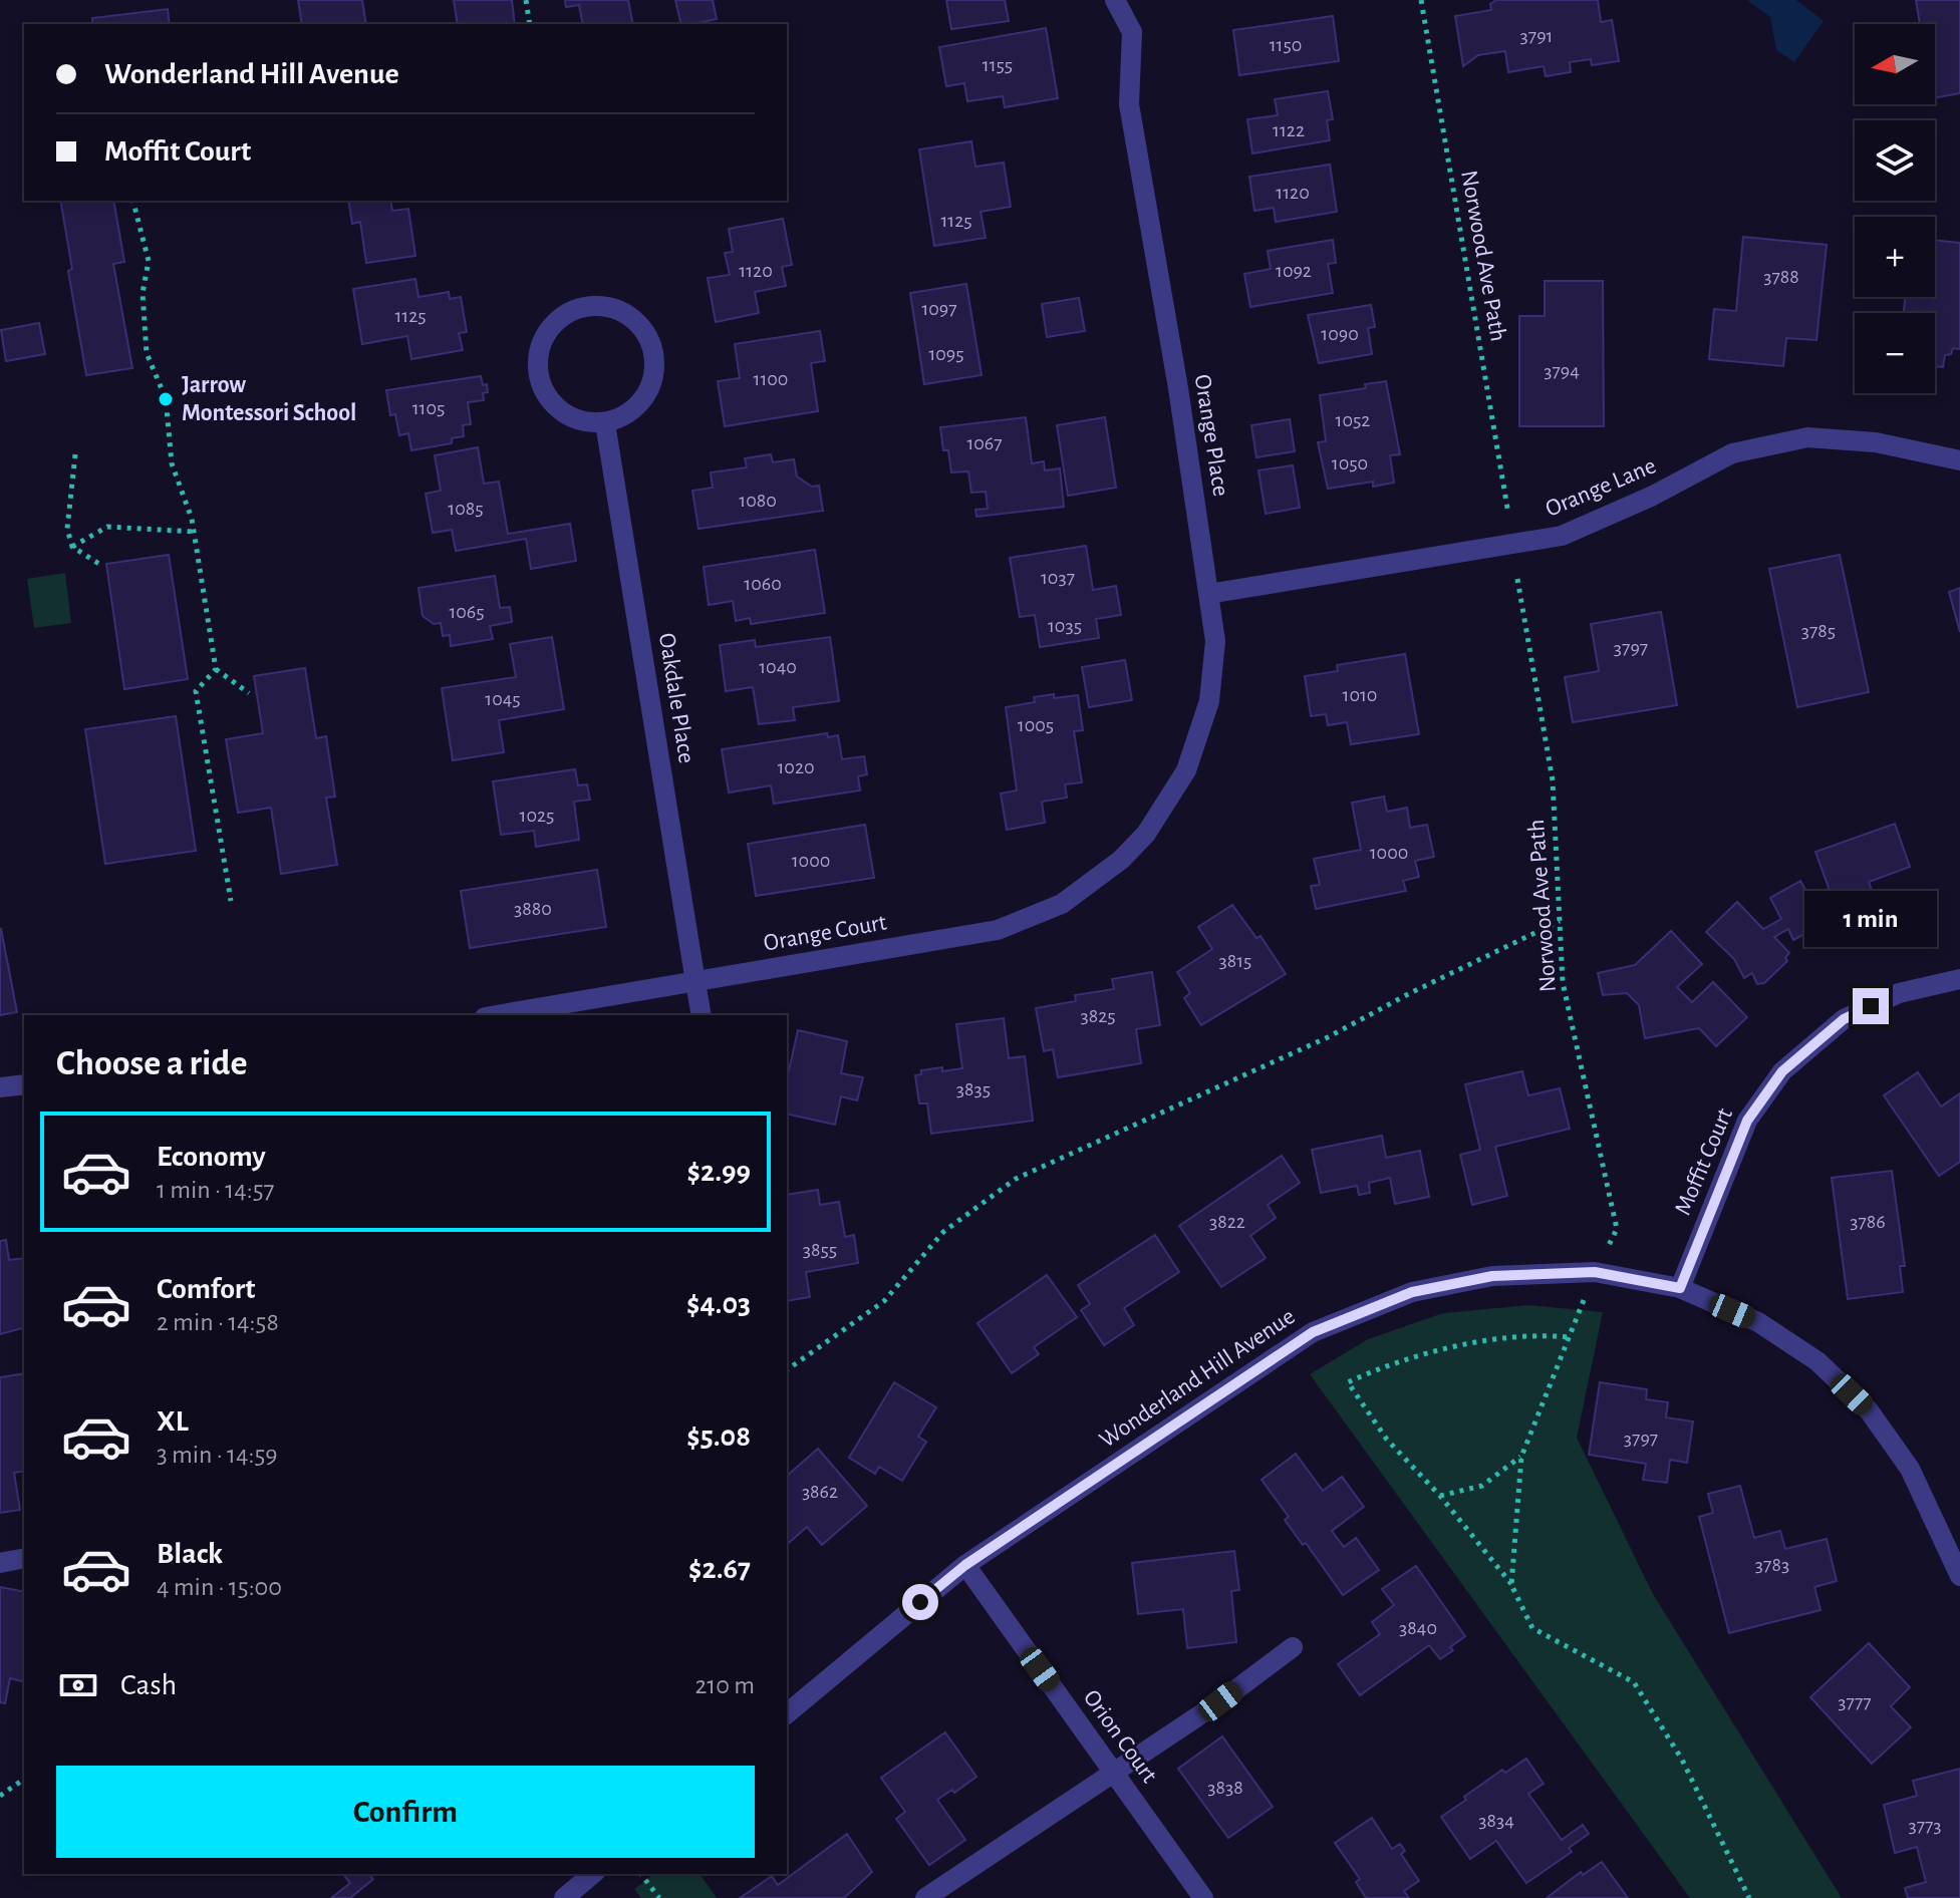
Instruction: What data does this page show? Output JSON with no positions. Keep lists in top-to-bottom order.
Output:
{
  "streets": {
    "street": [
      "Orange Place",
      "Orange Lane",
      "Oakdale Place",
      "Orange Court",
      "Moffit Court",
      "Wonderland Hill Avenue",
      "Orion Court"
    ],
    "path": ["Norwood Ave Path"]
  },
  "crossings": [
    ["Norwood Ave Path", "Wonderland Hill Avenue"],
    ["Orange Place", "Orange Lane"],
    ["Orange Place", "Orange Court"],
    ["Oakdale Place", "Orange Court"],
    ["Moffit Court", "Wonderland Hill Avenue"],
    ["Wonderland Hill Avenue", "Orion Court"]
  ],
  "places": ["Jarrow Montessori School"],
  "house_numbers": [
    "3791",
    "1150",
    "1155",
    "1122",
    "1120",
    "1125",
    "1120",
    "1092",
    "3788",
    "1097",
    "1125",
    "1090",
    "1095",
    "3794",
    "1100",
    "1105",
    "1052",
    "1067",
    "1050",
    "1080",
    "1085",
    "1037",
    "1060",
    "1065",
    "1035",
    "3785",
    "3797",
    "1040",
    "1010",
    "1045",
    "1005",
    "1020",
    "1025",
    "1000",
    "1000",
    "3880",
    "3815",
    "3825",
    "3835",
    "3822",
    "3786",
    "3855",
    "3797",
    "3862",
    "3783",
    "3840",
    "3777",
    "3838",
    "3834",
    "3773"
  ],
  "north": "left",
  "page": {
    "map_buttons": ["+", "−"],
    "banner": ["Wonderland Hill Avenue", "Moffit Court"],
    "bubble": "1 min",
    "heading": "Choose a ride",
    "list": [
      {
        "name": "Economy",
        "note": "1 min · 14:57",
        "value": "$2.99"
      },
      {
        "name": "Comfort",
        "note": "2 min · 14:58",
        "value": "$4.03"
      },
      {
        "name": "XL",
        "note": "3 min · 14:59",
        "value": "$5.08"
      },
      {
        "name": "Black",
        "note": "4 min · 15:00",
        "value": "$2.67"
      }
    ],
    "pay": ["Cash", "210 m"],
    "buttons": "Confirm"
  }
}
